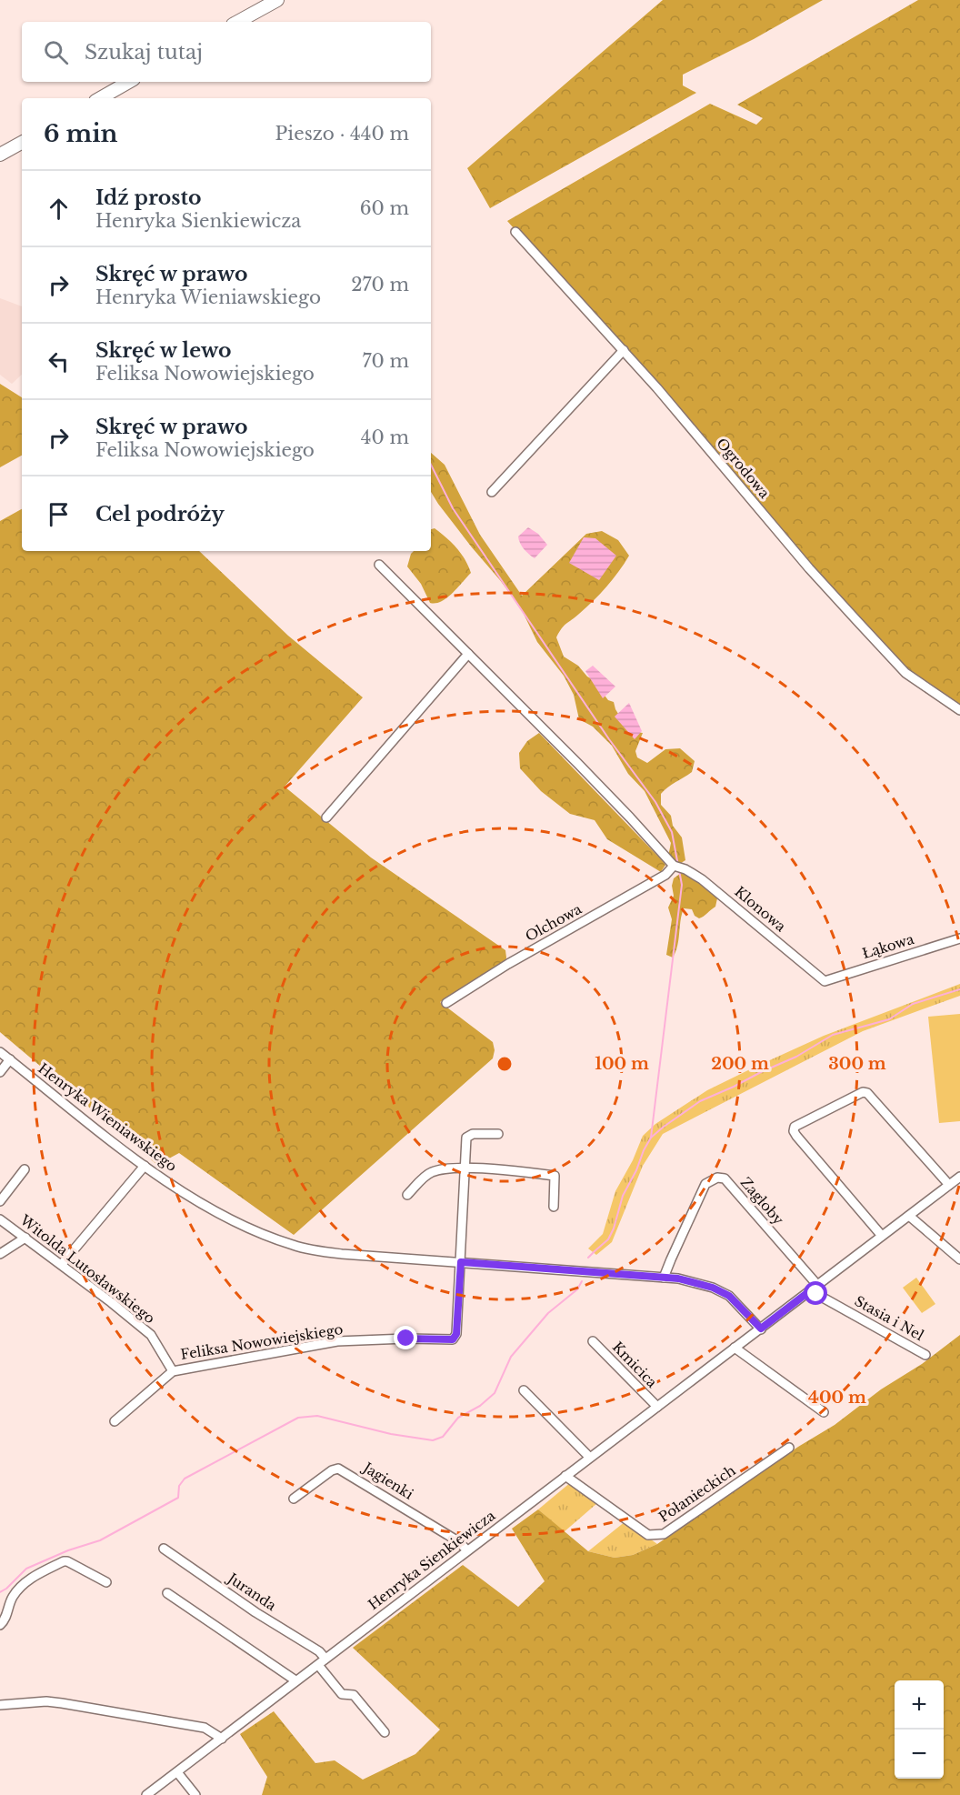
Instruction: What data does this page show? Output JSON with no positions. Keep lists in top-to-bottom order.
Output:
{
  "streets": {
    "street": [
      "Ogrodowa",
      "Klonowa",
      "Olchowa",
      "Łąkowa",
      "Henryka Wieniawskiego",
      "Zagłoby",
      "Witolda Lutosławskiego",
      "Stasia i Nel",
      "Feliksa Nowowiejskiego",
      "Kmicica",
      "Jagienki",
      "Połanieckich",
      "Henryka Sienkiewicza",
      "Juranda"
    ]
  },
  "crossings": [
    ["Klonowa", "Olchowa"],
    ["Klonowa", "Łąkowa"],
    ["Henryka Wieniawskiego", "Zagłoby"],
    ["Henryka Wieniawskiego", "Feliksa Nowowiejskiego"],
    ["Henryka Wieniawskiego", "Henryka Sienkiewicza"],
    ["Zagłoby", "Stasia i Nel"],
    ["Zagłoby", "Henryka Sienkiewicza"],
    ["Witolda Lutosławskiego", "Feliksa Nowowiejskiego"],
    ["Stasia i Nel", "Henryka Sienkiewicza"],
    ["Kmicica", "Henryka Sienkiewicza"],
    ["Jagienki", "Henryka Sienkiewicza"],
    ["Połanieckich", "Henryka Sienkiewicza"],
    ["Henryka Sienkiewicza", "Juranda"]
  ],
  "page": {
    "search": "Szukaj tutaj",
    "heading": ["6 min", "Pieszo · 440 m"],
    "list": [
      ["Idź prosto", "Henryka Sienkiewicza", "60 m"],
      ["Skręć w prawo", "Henryka Wieniawskiego", "270 m"],
      ["Skręć w lewo", "Feliksa Nowowiejskiego", "70 m"],
      ["Skręć w prawo", "Feliksa Nowowiejskiego", "40 m"],
      "Cel podróży"
    ],
    "map_buttons": ["+", "−"]
  },
  "rings": [
    "100 m",
    "200 m",
    "300 m",
    "400 m"
  ]
}
